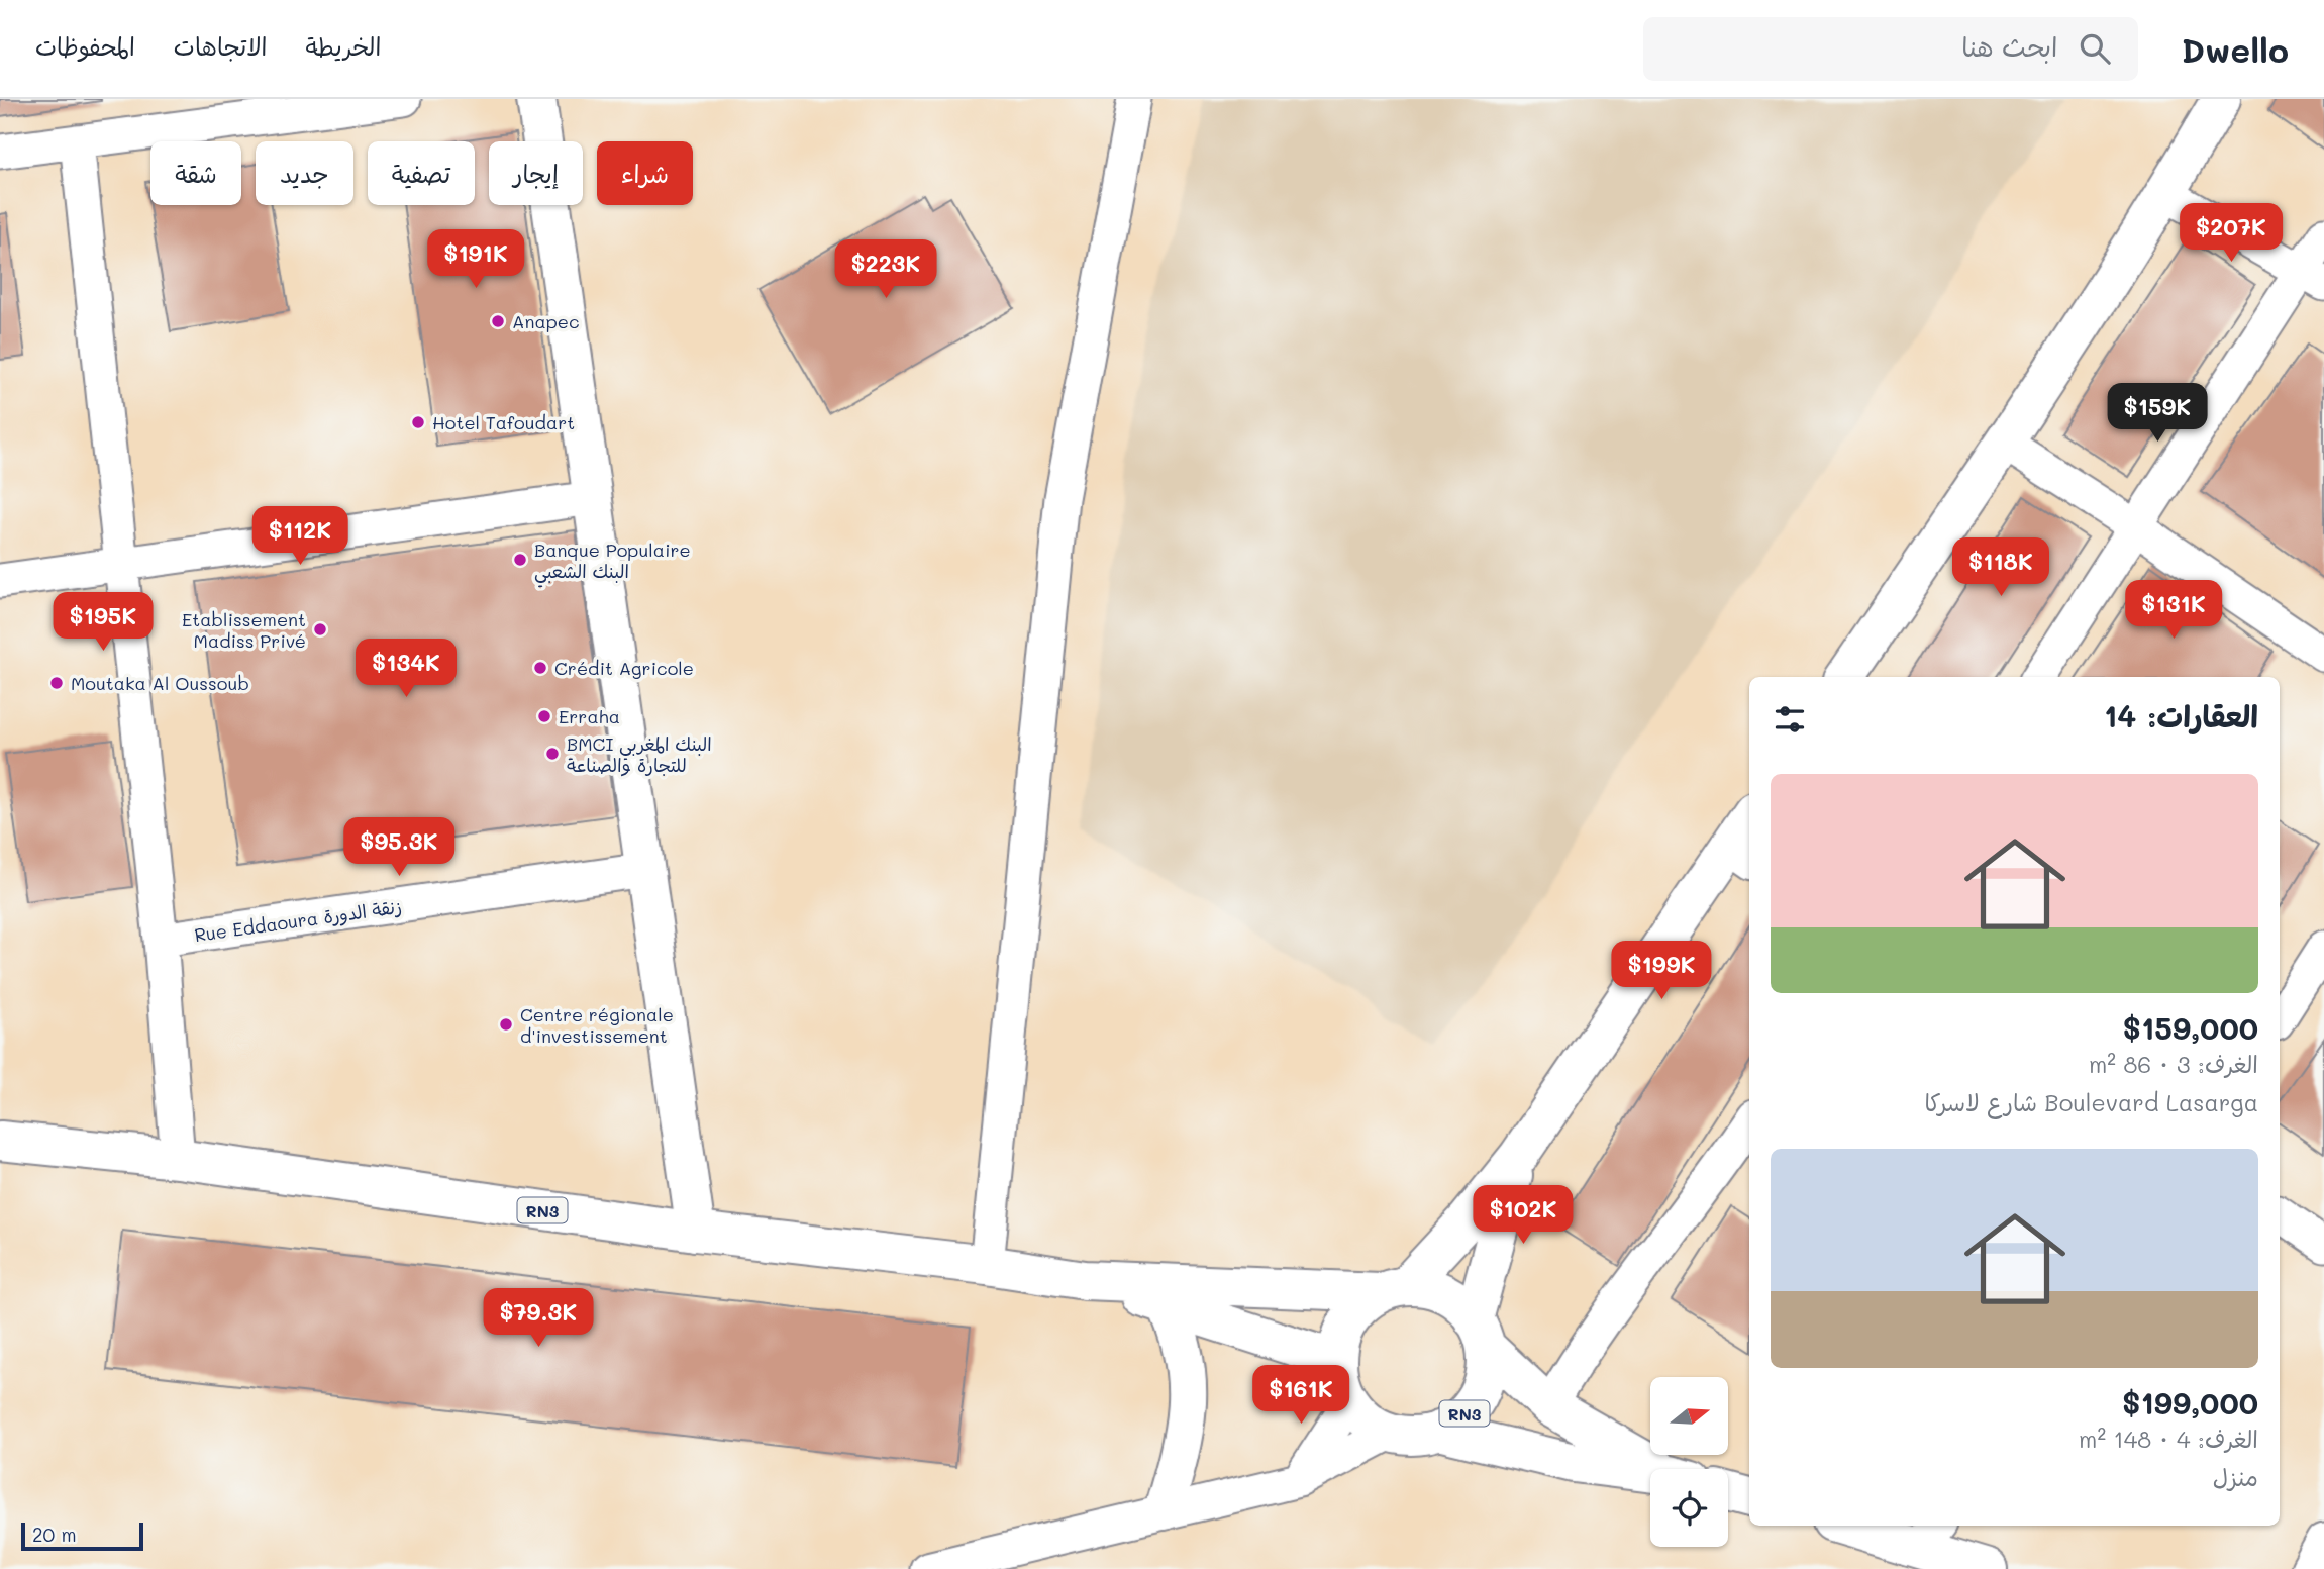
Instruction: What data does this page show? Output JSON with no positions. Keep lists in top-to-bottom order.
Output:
{
  "streets": {
    "main road": ["RN3"],
    "street": ["Rue Eddaoura زنقة الدورة"]
  },
  "places": [
    "Anapec",
    "Hotel Tafoudart",
    "Banque Populaire البنك الشعبي",
    "Etablissement Madiss Privé",
    "Crédit Agricole",
    "Moutaka Al Oussoub",
    "Erraha",
    "BMCI البنك المغربي للتجارة والصناعة",
    "Centre régionale d'investissement"
  ],
  "scale_bar": "20 m",
  "north": "right",
  "page": {
    "header": "Dwello",
    "search": "ابحث هنا",
    "nav": ["الخريطة", "الاتجاهات", "المحفوظات"],
    "chip": [
      "شراء",
      "إيجار",
      "تصفية",
      "جديد",
      "شقة"
    ],
    "price": [
      "$207K",
      "$191K",
      "$223K",
      "$159K",
      "$112K",
      "$118K",
      "$131K",
      "$195K",
      "$134K",
      "$95.3K",
      "$199K",
      "$102K",
      "$79.3K",
      "$161K"
    ],
    "heading": "العقارات: 14",
    "list": [
      {
        "name": "$159,000",
        "note": "الغرف: 3 · 86 m² · Boulevard Lasarga شارع لاسركا"
      },
      {
        "name": "$199,000",
        "note": "الغرف: 4 · 148 m² · منزل"
      }
    ],
    "scale": "20 m"
  }
}
